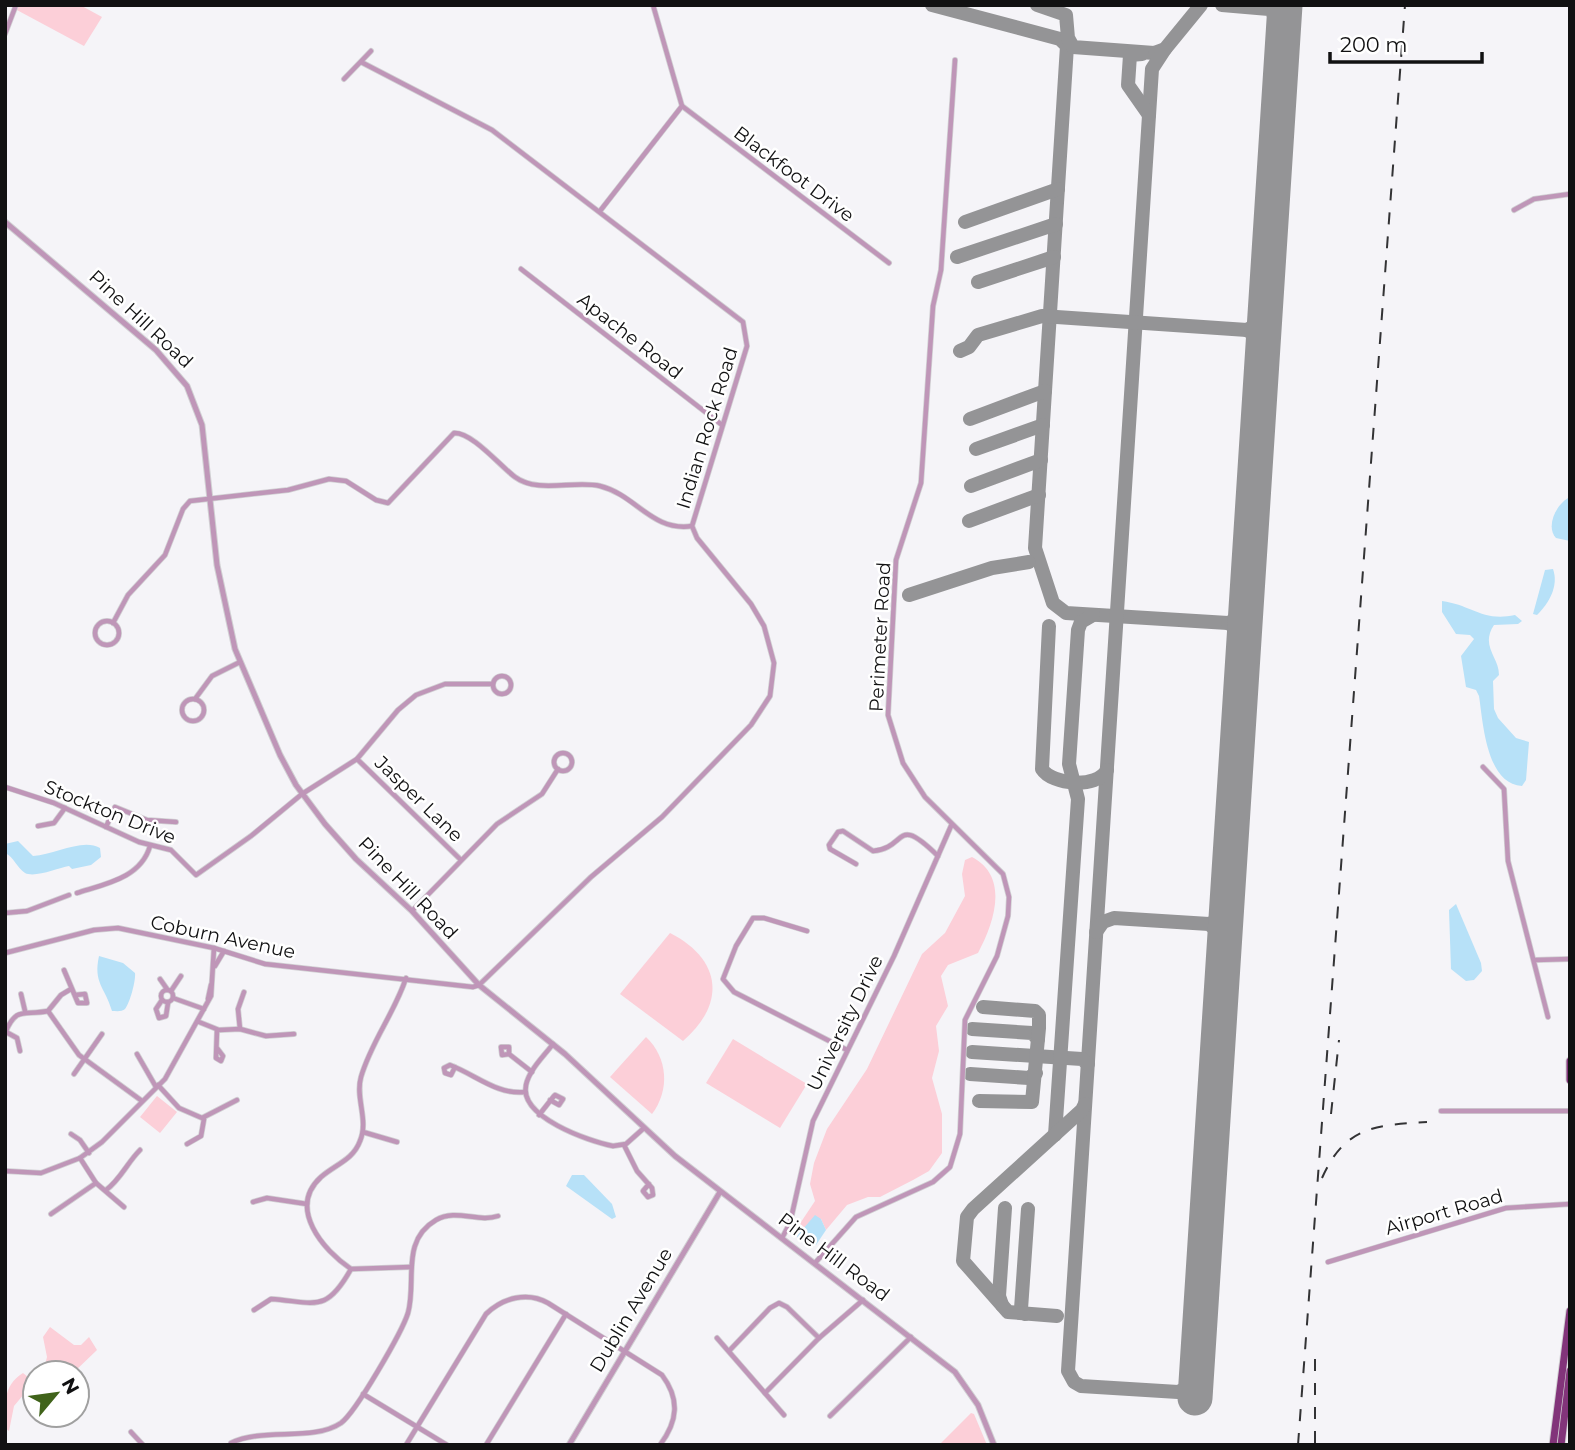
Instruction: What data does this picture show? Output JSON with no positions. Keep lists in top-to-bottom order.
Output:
{
  "streets": {
    "street": [
      "Blackfoot Drive",
      "Pine Hill Road",
      "Apache Road",
      "Indian Rock Road",
      "Perimeter Road",
      "Jasper Lane",
      "Stockton Drive",
      "Coburn Avenue",
      "University Drive",
      "Airport Road",
      "Dublin Avenue"
    ]
  },
  "crossings": [
    ["Pine Hill Road", "Indian Rock Road"],
    ["Pine Hill Road", "Perimeter Road"],
    ["Pine Hill Road", "Stockton Drive"],
    ["Pine Hill Road", "Coburn Avenue"],
    ["Pine Hill Road", "University Drive"],
    ["Pine Hill Road", "Dublin Avenue"],
    ["Apache Road", "Indian Rock Road"],
    ["Indian Rock Road", "Coburn Avenue"],
    ["Perimeter Road", "University Drive"]
  ],
  "scale_bar": "200 m",
  "north": "top right"
}
